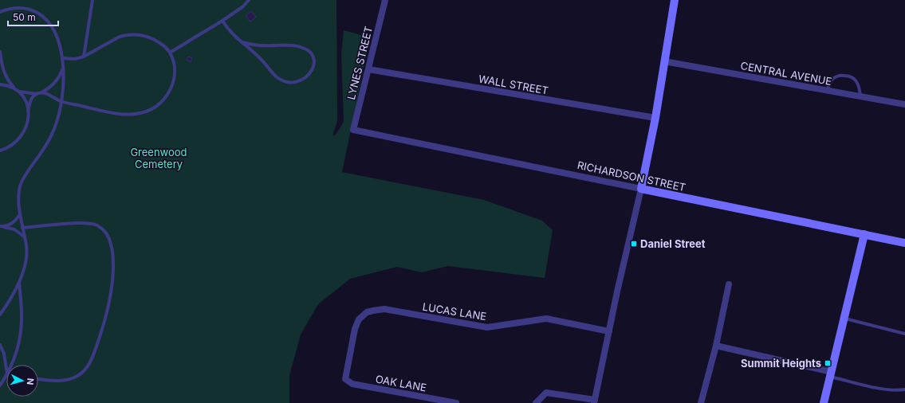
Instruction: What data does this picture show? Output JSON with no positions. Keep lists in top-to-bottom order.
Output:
{
  "streets": {
    "street": [
      "LYNES STREET",
      "CENTRAL AVENUE",
      "WALL STREET",
      "RICHARDSON STREET",
      "LUCAS LANE",
      "OAK LANE"
    ]
  },
  "crossings": [
    ["LYNES STREET", "WALL STREET"],
    ["LYNES STREET", "RICHARDSON STREET"],
    ["LUCAS LANE", "OAK LANE"]
  ],
  "parks": ["Greenwood Cemetery"],
  "places": {
    "transit": ["Daniel Street", "Summit Heights"]
  },
  "scale_bar": "50 m",
  "north": "right"
}
